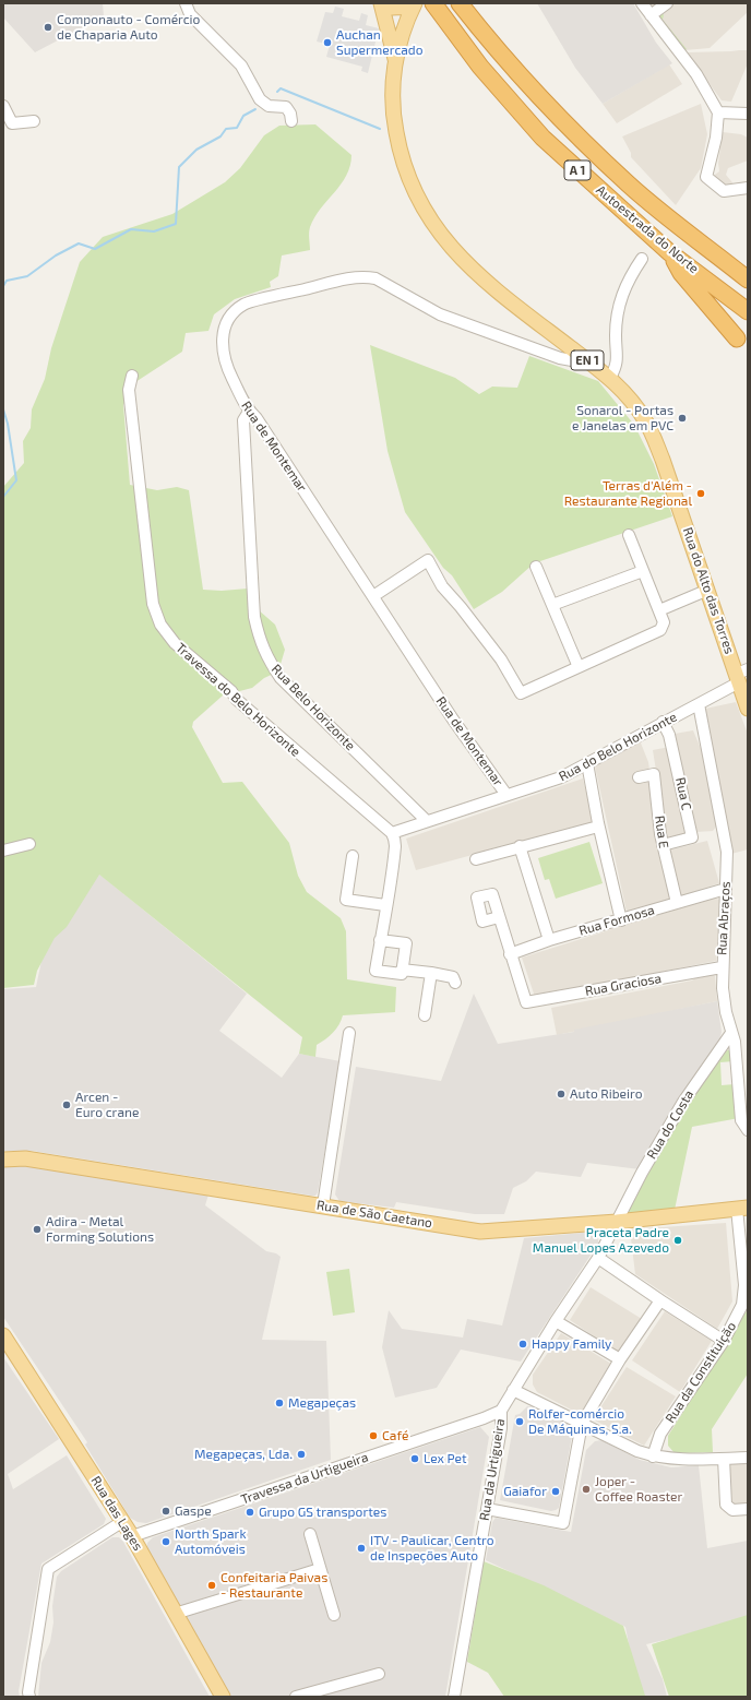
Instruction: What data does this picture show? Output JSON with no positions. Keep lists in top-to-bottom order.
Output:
{
  "streets": {
    "highway": ["A 1", "Autoestrada do Norte"],
    "main road": [
      "EN 1",
      "Rua do Alto das Torres",
      "Rua de São Caetano",
      "Rua das Lages"
    ],
    "street": [
      "Rua de Montemar",
      "Travessa do Belo Horizonte",
      "Rua Belo Horizonte",
      "Rua do Belo Horizonte",
      "Rua C",
      "Rua E",
      "Rua Abraços",
      "Rua Formosa",
      "Rua Graciosa",
      "Rua do Costa",
      "Rua da Constituição",
      "Rua da Urtigueira",
      "Travessa da Urtigueira"
    ]
  },
  "crossings": [
    ["Rua de Montemar", "Rua do Alto das Torres"],
    ["Rua de Montemar", "Rua Belo Horizonte"],
    ["Rua de Montemar", "Rua do Belo Horizonte"],
    ["Rua do Alto das Torres", "Rua do Belo Horizonte"],
    ["Travessa do Belo Horizonte", "Rua do Belo Horizonte"],
    ["Rua Belo Horizonte", "Rua do Belo Horizonte"],
    ["Rua do Belo Horizonte", "Rua C"],
    ["Rua do Belo Horizonte", "Rua Abraços"],
    ["Rua C", "Rua E"],
    ["Rua E", "Rua Formosa"],
    ["Rua Abraços", "Rua Formosa"],
    ["Rua Abraços", "Rua Graciosa"],
    ["Rua Abraços", "Rua do Costa"],
    ["Rua Formosa", "Rua Graciosa"],
    ["Rua do Costa", "Rua de São Caetano"],
    ["Rua do Costa", "Rua da Urtigueira"],
    ["Rua de São Caetano", "Rua da Constituição"],
    ["Rua de São Caetano", "Rua da Urtigueira"],
    ["Rua da Urtigueira", "Travessa da Urtigueira"],
    ["Travessa da Urtigueira", "Rua das Lages"]
  ],
  "places": [
    "Componauto - Comércio de Chaparia Auto",
    "Auchan Supermercado",
    "Sonarol - Portas e Janelas em PVC",
    "Terras d'Além - Restaurante Regional",
    "Auto Ribeiro",
    "Arcen - Euro crane",
    "Adira - Metal Forming Solutions",
    "Praceta Padre Manuel Lopes Azevedo",
    "Happy Family",
    "Megapeças",
    "Rolfer-comércio De Máquinas, S.a.",
    "Café",
    "Megapeças, Lda.",
    "Lex Pet",
    "Joper - Coffee Roaster",
    "Gaiafor",
    "Gaspe",
    "Grupo GS transportes",
    "North Spark Automóveis",
    "ITV - Paulicar, Centro de Inspeções Auto",
    "Confeitaria Paivas - Restaurante"
  ]
}
